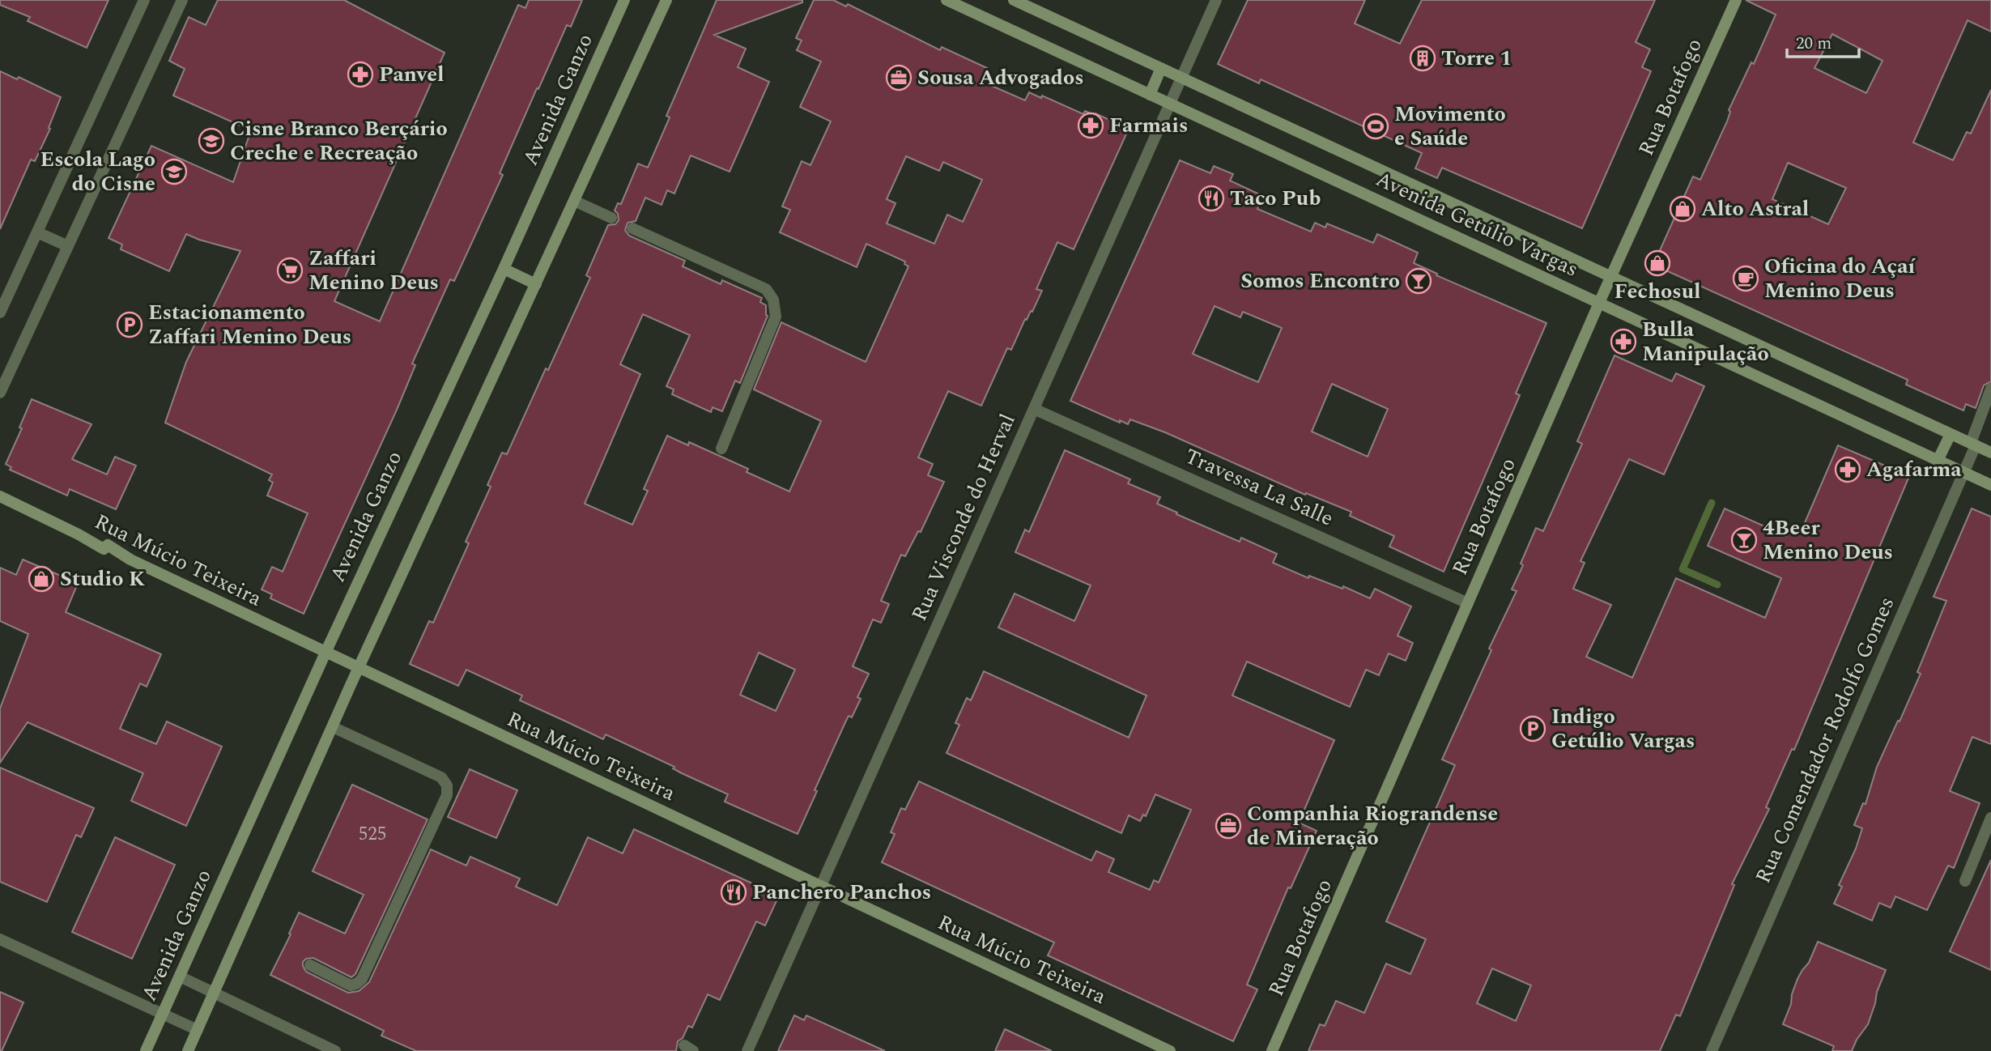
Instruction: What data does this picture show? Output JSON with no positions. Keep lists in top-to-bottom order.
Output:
{
  "streets": {
    "street": [
      "Rua Botafogo",
      "Avenida Ganzo",
      "Avenida Getúlio Vargas",
      "Travessa La Salle",
      "Rua Visconde do Herval",
      "Rua Múcio Teixeira",
      "Rua Comendador Rodolfo Gomes"
    ]
  },
  "crossings": [
    ["Rua Botafogo", "Avenida Getúlio Vargas"],
    ["Rua Botafogo", "Travessa La Salle"],
    ["Avenida Ganzo", "Rua Múcio Teixeira"],
    ["Avenida Getúlio Vargas", "Rua Visconde do Herval"],
    ["Avenida Getúlio Vargas", "Rua Comendador Rodolfo Gomes"],
    ["Travessa La Salle", "Rua Visconde do Herval"],
    ["Rua Visconde do Herval", "Rua Múcio Teixeira"]
  ],
  "places": {
    "building": ["Torre 1"],
    "pharmacy": [
      "Panvel",
      "Farmais",
      "Bulla Manipulação",
      "Agafarma"
    ],
    "office": ["Sousa Advogados", "Companhia Riograndense de Mineração"],
    "sports": ["Movimento e Saúde"],
    "school or university": ["Cisne Branco Berçário Creche e Recreação", "Escola Lago do Cisne"],
    "restaurant": ["Taco Pub", "Panchero Panchos"],
    "shop": ["Alto Astral", "Fechosul", "Studio K"],
    "supermarket": ["Zaffari Menino Deus"],
    "cafe": ["Oficina do Açaí Menino Deus"],
    "bar": ["Somos Encontro", "4Beer Menino Deus"],
    "parking": ["Estacionamento Zaffari Menino Deus", "Indigo Getúlio Vargas"]
  },
  "house_numbers": ["525"],
  "scale_bar": "20 m"
}
